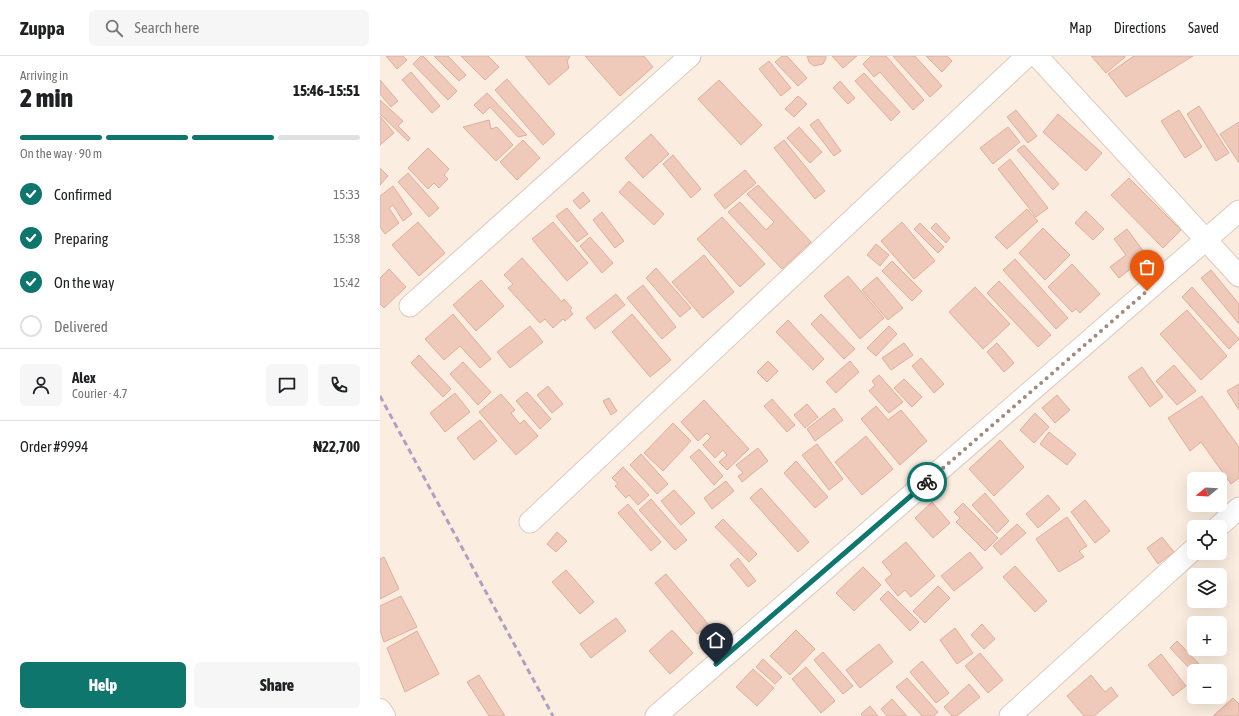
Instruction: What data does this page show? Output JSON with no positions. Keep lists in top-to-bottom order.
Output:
{
  "north": "left",
  "page": {
    "header": "Zuppa",
    "search": "Search here",
    "nav": ["Map", "Directions", "Saved"],
    "heading": ["2 min", "Arriving in", "15:46–15:51"],
    "panel": [
      "Alex",
      "Courier · 4.7",
      "Order #9994",
      "₦22,700"
    ],
    "bar": "On the way · 90 m",
    "list": [
      ["Confirmed", "15:33"],
      ["Preparing", "15:38"],
      ["On the way", "15:42"],
      "Delivered"
    ],
    "map_buttons": ["+", "−"],
    "buttons": ["Help", "Share"]
  }
}
